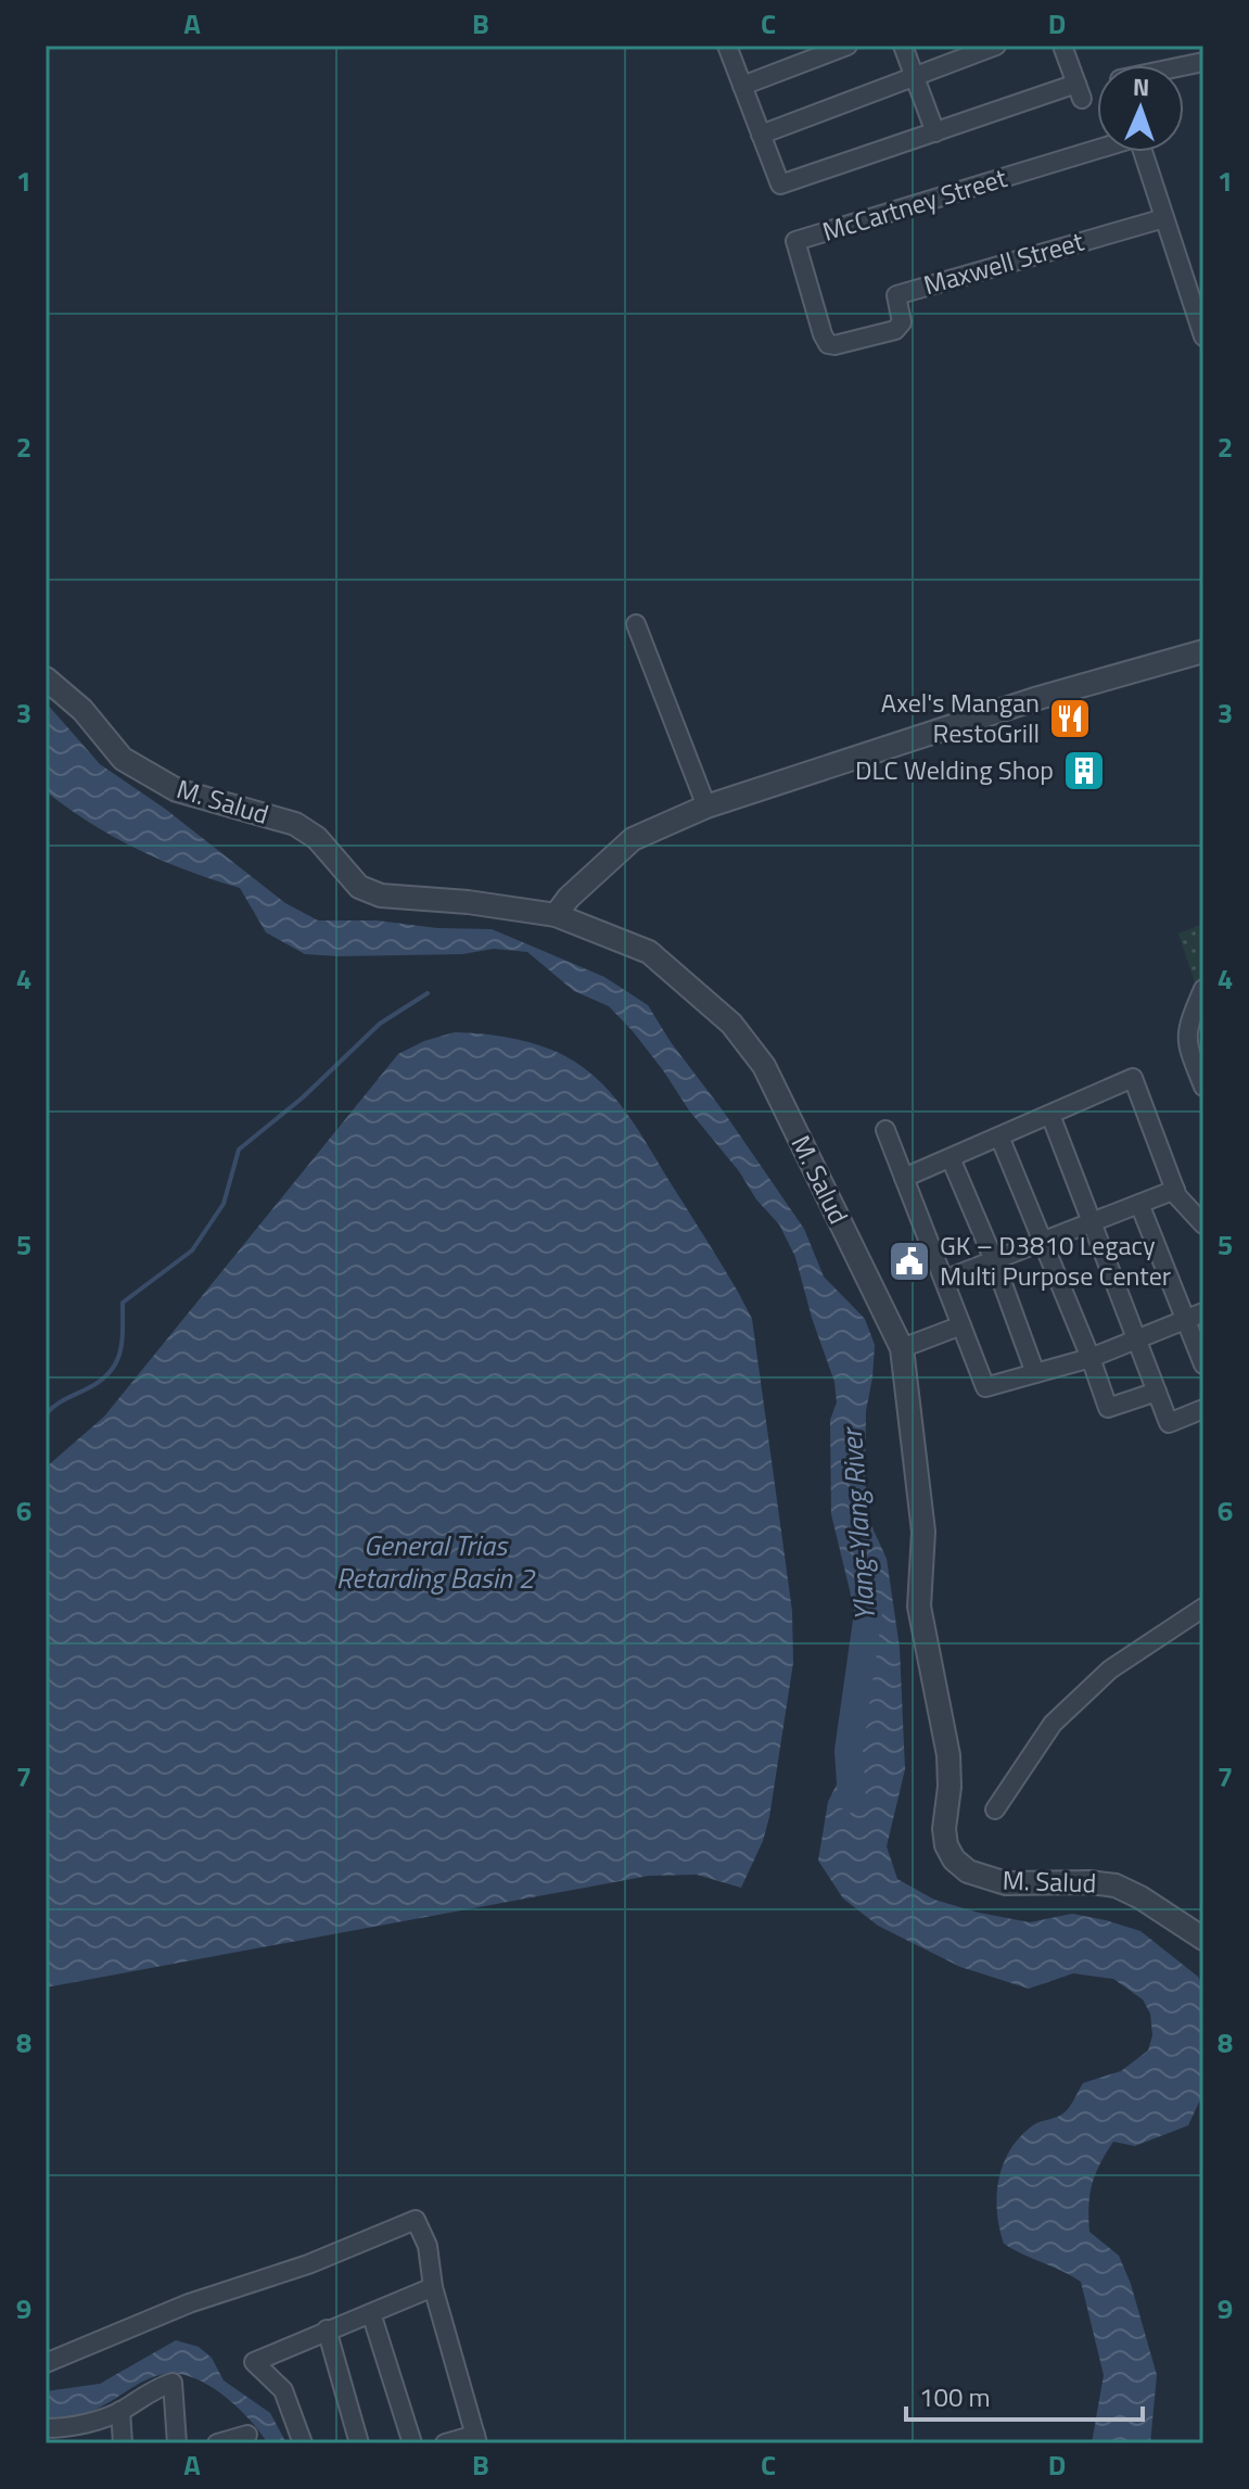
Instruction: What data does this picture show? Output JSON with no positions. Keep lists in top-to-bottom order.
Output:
{
  "streets": {
    "street": ["McCartney Street", "Maxwell Street", "M. Salud"]
  },
  "crossings": [
    ["McCartney Street", "Maxwell Street"]
  ],
  "water": ["Ylang-Ylang River", "General Trias Retarding Basin 2"],
  "places": {
    "restaurant": ["Axel's Mangan RestoGrill"],
    "building": ["DLC Welding Shop"],
    "public building": ["GK – D3810 Legacy Multi Purpose Center"]
  },
  "scale_bar": "100 m",
  "north": "top",
  "grid": {
    "columns": [
      "A",
      "B",
      "C",
      "D"
    ],
    "rows": [
      "1",
      "2",
      "3",
      "4",
      "5",
      "6",
      "7",
      "8",
      "9"
    ]
  }
}
